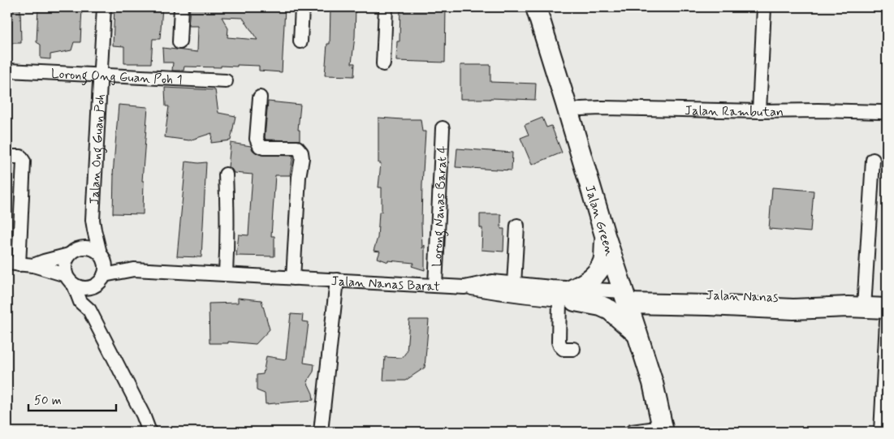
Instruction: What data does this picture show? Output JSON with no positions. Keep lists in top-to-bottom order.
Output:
{
  "streets": {
    "main road": ["Jalan Green", "Jalan Nanas"],
    "street": [
      "Lorong Ong Guan Poh 1",
      "Jalan Rambutan",
      "Jalan Ong Guan Poh",
      "Lorong Nanas Barat 4",
      "Jalan Nanas Barat"
    ]
  },
  "crossings": [
    ["Lorong Ong Guan Poh 1", "Jalan Ong Guan Poh"],
    ["Jalan Rambutan", "Jalan Green"],
    ["Jalan Ong Guan Poh", "Jalan Nanas Barat"],
    ["Lorong Nanas Barat 4", "Jalan Nanas Barat"],
    ["Jalan Green", "Jalan Nanas"]
  ],
  "scale_bar": "50 m"
}
